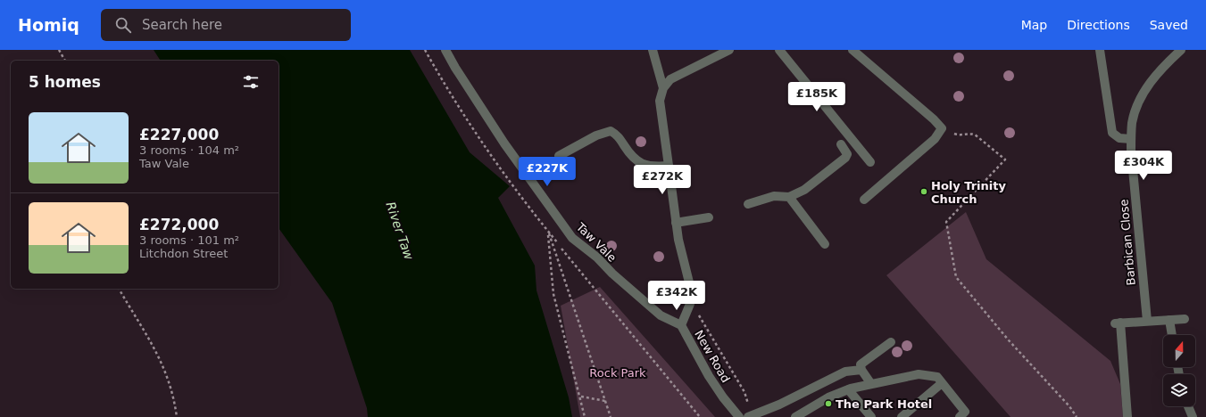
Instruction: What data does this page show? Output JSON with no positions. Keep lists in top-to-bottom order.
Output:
{
  "streets": {
    "street": ["Taw Vale", "Barbican Close", "New Road"]
  },
  "crossings": [
    ["Taw Vale", "New Road"]
  ],
  "water": ["River Taw"],
  "parks": ["Rock Park"],
  "places": ["Holy Trinity Church", "The Park Hotel"],
  "north": "top",
  "page": {
    "header": "Homiq",
    "search": "Search here",
    "nav": ["Map", "Directions", "Saved"],
    "heading": "5 homes",
    "price": [
      "£185K",
      "£304K",
      "£227K",
      "£272K",
      "£342K"
    ],
    "list": [
      {
        "name": "£227,000",
        "note": "3 rooms · 104 m² · Taw Vale"
      },
      {
        "name": "£272,000",
        "note": "3 rooms · 101 m² · Litchdon Street"
      }
    ]
  }
}
